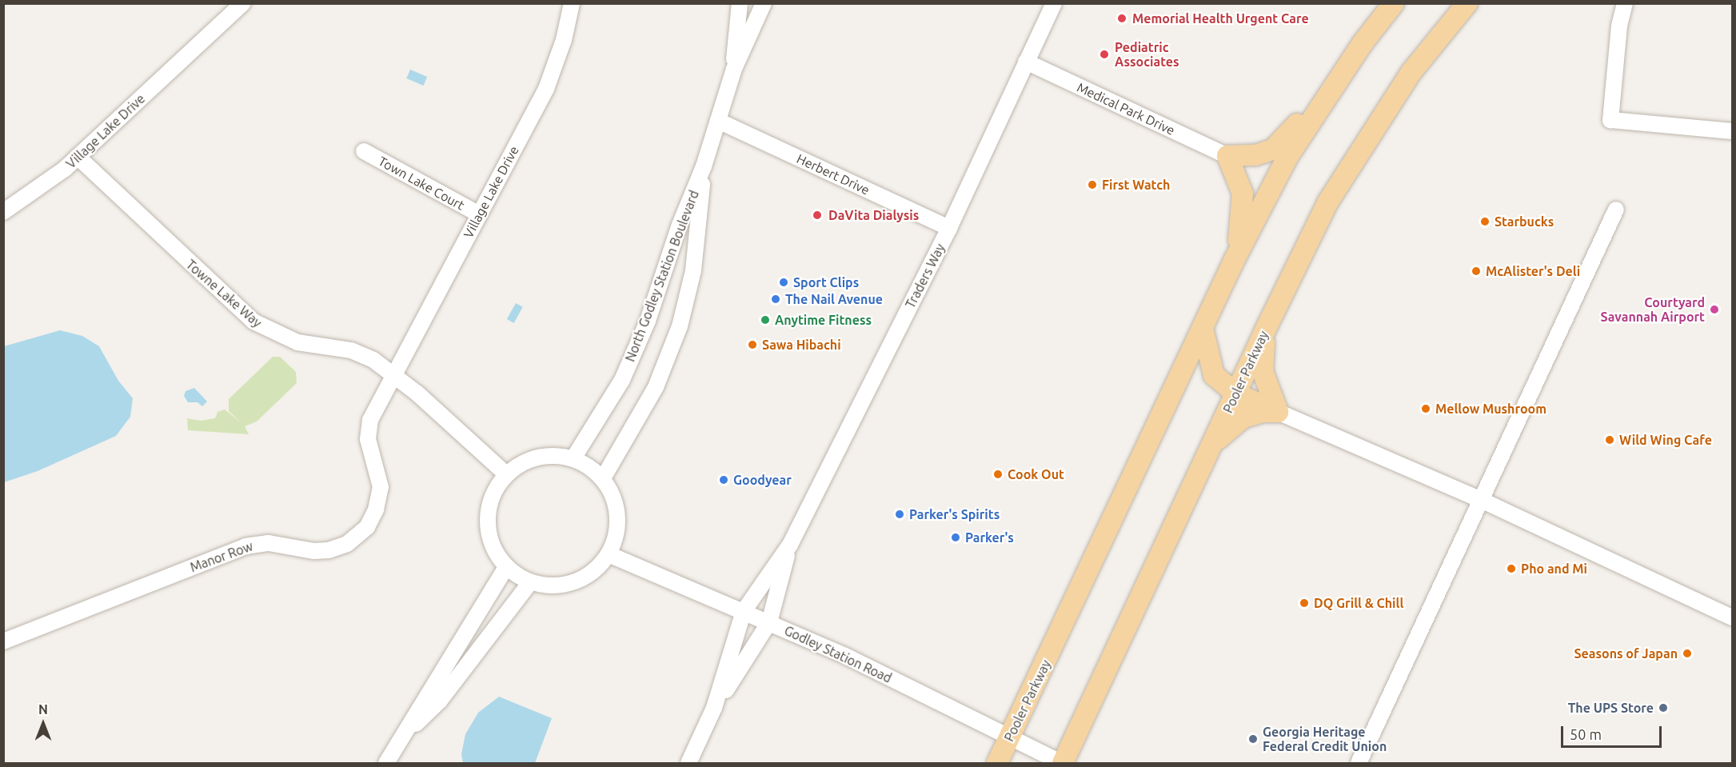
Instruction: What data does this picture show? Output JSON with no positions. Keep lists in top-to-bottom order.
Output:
{
  "streets": {
    "main road": ["Pooler Parkway"],
    "street": [
      "Medical Park Drive",
      "Village Lake Drive",
      "Herbert Drive",
      "Town Lake Court",
      "North Godley Station Boulevard",
      "Traders Way",
      "Towne Lake Way",
      "Manor Row",
      "Godley Station Road"
    ]
  },
  "crossings": [
    ["Medical Park Drive", "Traders Way"],
    ["Village Lake Drive", "Town Lake Court"],
    ["Village Lake Drive", "Towne Lake Way"],
    ["Village Lake Drive", "Manor Row"],
    ["Herbert Drive", "North Godley Station Boulevard"],
    ["Herbert Drive", "Traders Way"],
    ["North Godley Station Boulevard", "Towne Lake Way"],
    ["North Godley Station Boulevard", "Godley Station Road"],
    ["Traders Way", "Godley Station Road"],
    ["Towne Lake Way", "Manor Row"],
    ["Towne Lake Way", "Godley Station Road"],
    ["Pooler Parkway", "Godley Station Road"]
  ],
  "places": [
    "Memorial Health Urgent Care",
    "Pediatric Associates",
    "First Watch",
    "DaVita Dialysis",
    "Starbucks",
    "McAlister's Deli",
    "Sport Clips",
    "The Nail Avenue",
    "Courtyard Savannah Airport",
    "Anytime Fitness",
    "Sawa Hibachi",
    "Mellow Mushroom",
    "Wild Wing Cafe",
    "Cook Out",
    "Goodyear",
    "Parker's Spirits",
    "Parker's",
    "Pho and Mi",
    "DQ Grill & Chill",
    "Seasons of Japan",
    "The UPS Store",
    "Georgia Heritage Federal Credit Union"
  ],
  "scale_bar": "50 m",
  "north": "top"
}
